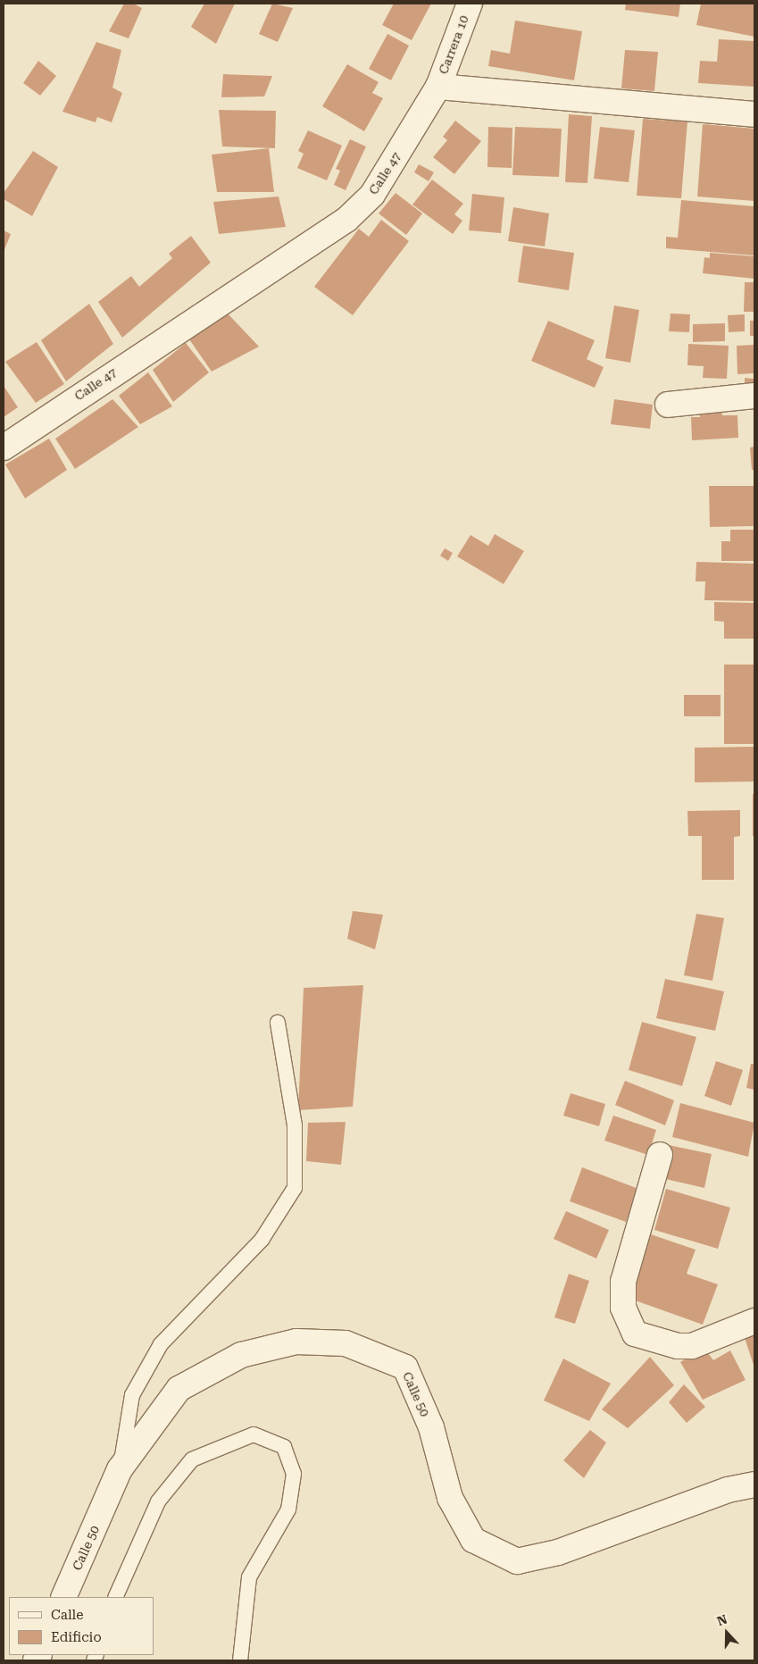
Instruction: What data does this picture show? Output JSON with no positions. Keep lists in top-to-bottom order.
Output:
{
  "streets": {
    "street": ["Carrera 10", "Calle 47", "Calle 50"]
  },
  "crossings": [
    ["Carrera 10", "Calle 47"]
  ],
  "legend": ["Calle", "Edificio"],
  "north": "top"
}
